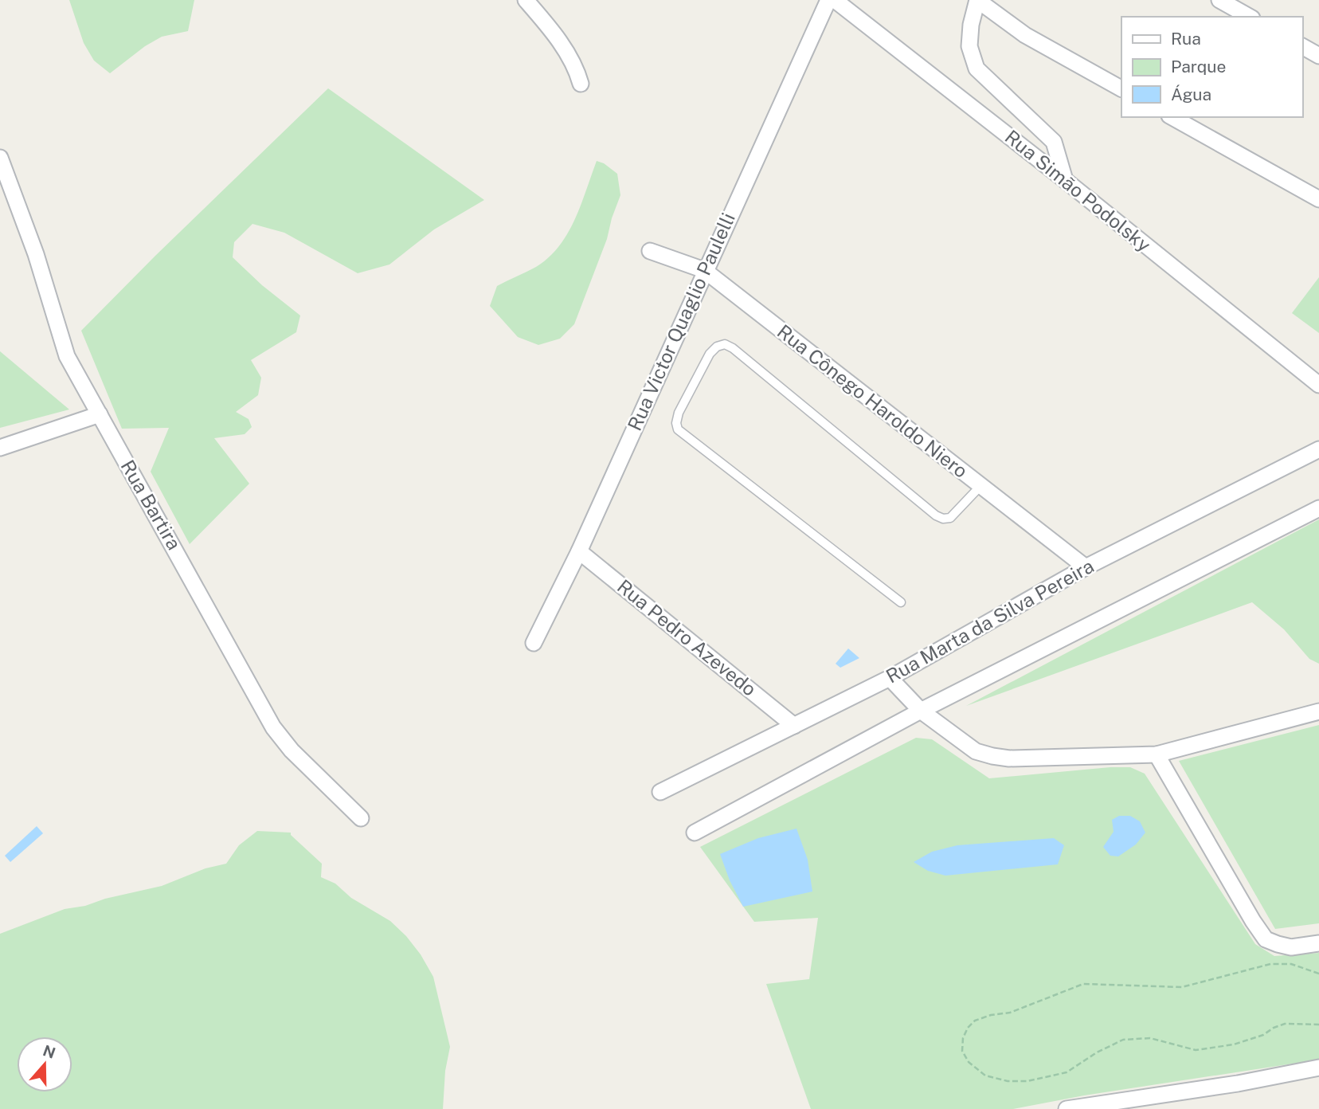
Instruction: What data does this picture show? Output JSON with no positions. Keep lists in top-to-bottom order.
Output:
{
  "streets": {
    "street": [
      "Rua Simão Podolsky",
      "Rua Victor Quaglio Paulelli",
      "Rua Cônego Haroldo Niero",
      "Rua Bartira",
      "Rua Marta da Silva Pereira",
      "Rua Pedro Azevedo"
    ]
  },
  "crossings": [
    ["Rua Victor Quaglio Paulelli", "Rua Cônego Haroldo Niero"],
    ["Rua Victor Quaglio Paulelli", "Rua Pedro Azevedo"],
    ["Rua Cônego Haroldo Niero", "Rua Marta da Silva Pereira"],
    ["Rua Marta da Silva Pereira", "Rua Pedro Azevedo"]
  ],
  "legend": ["Rua", "Parque", "Água"],
  "north": "top"
}
